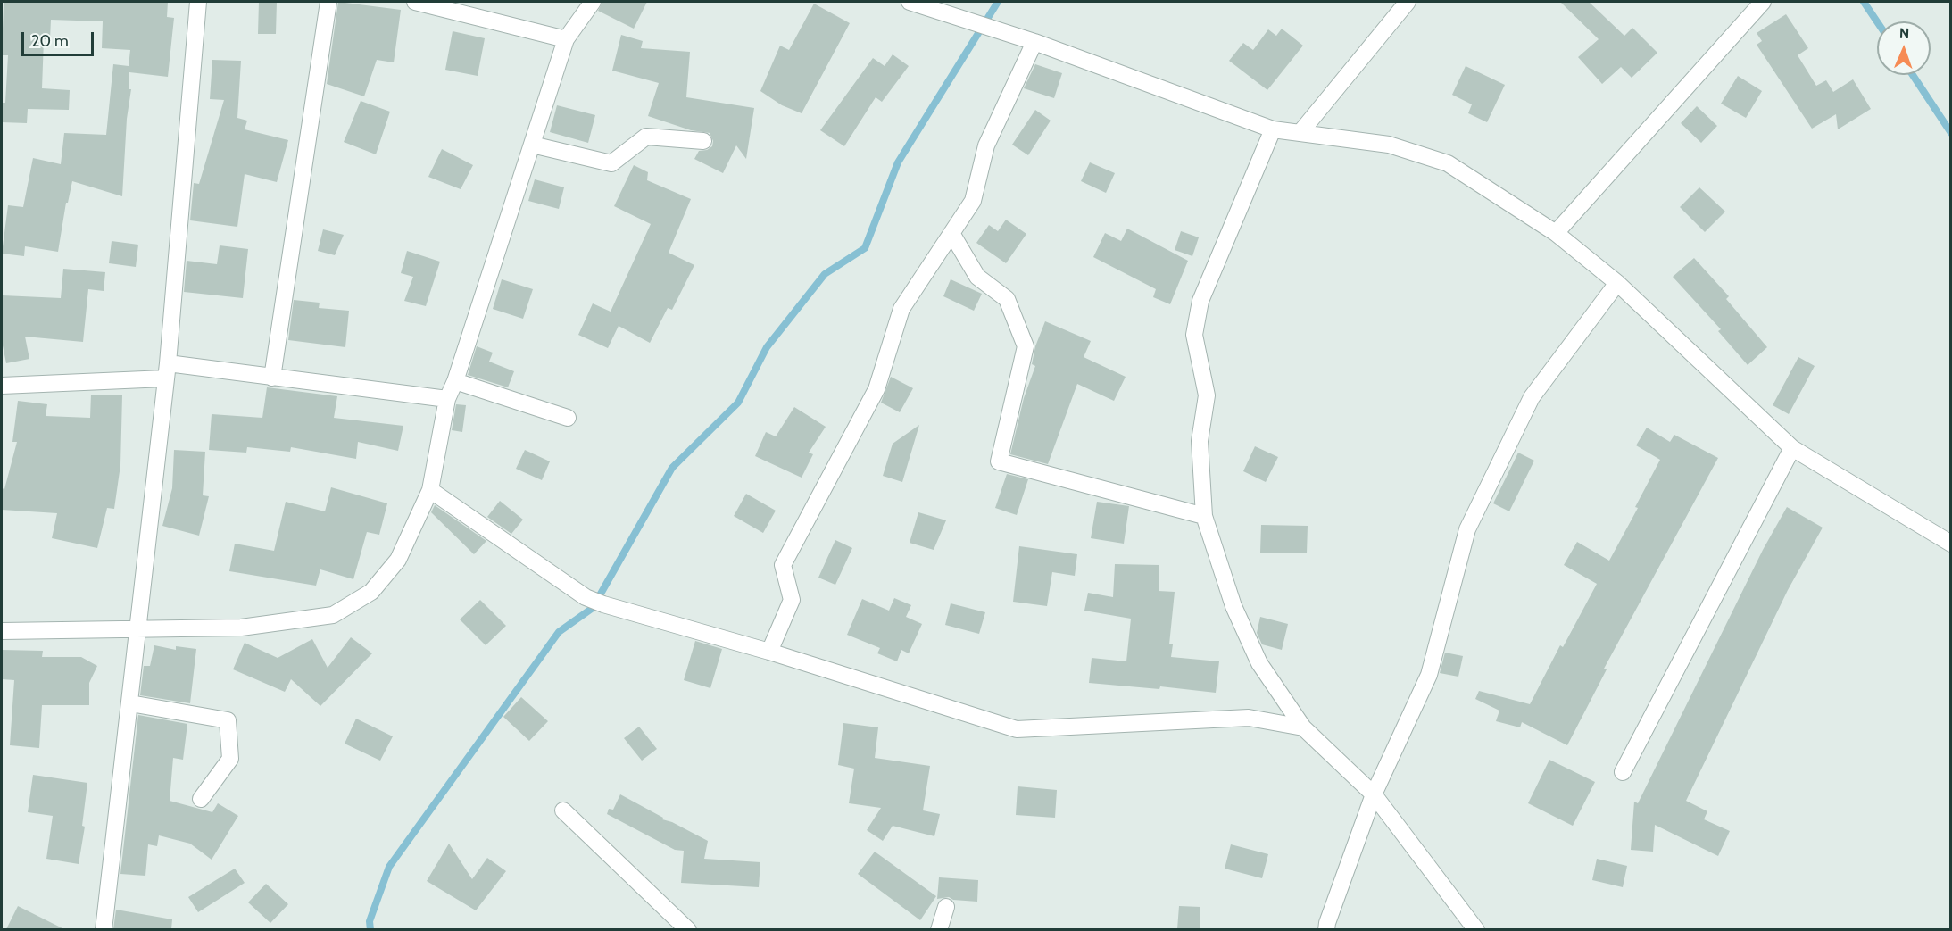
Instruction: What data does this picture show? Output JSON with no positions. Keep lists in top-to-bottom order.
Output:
{
  "scale_bar": "20 m",
  "north": "top"
}
